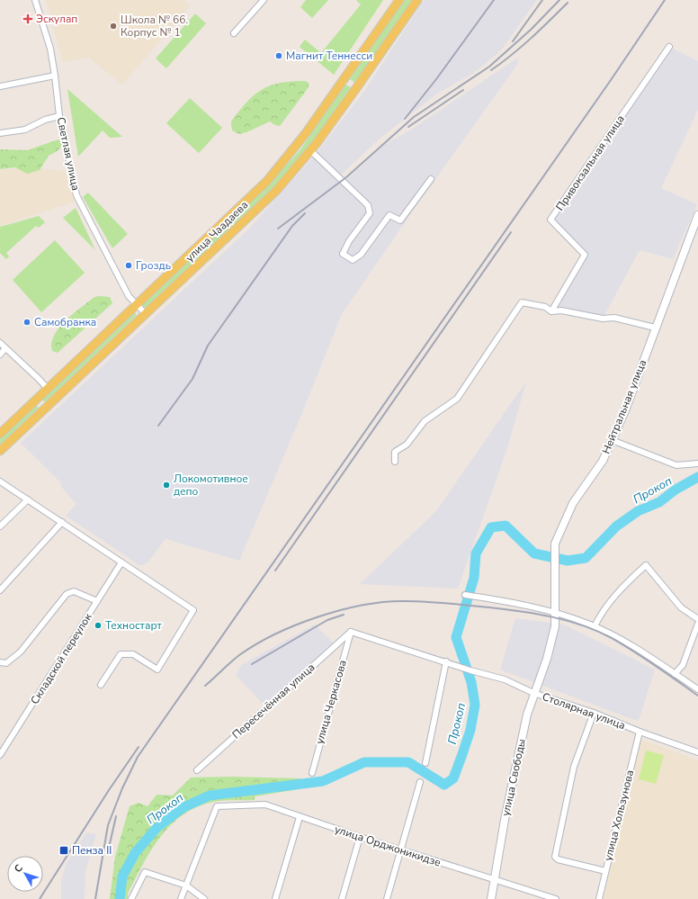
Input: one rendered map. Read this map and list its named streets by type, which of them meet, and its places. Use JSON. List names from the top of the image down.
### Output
{
  "streets": {
    "main road": ["улица Чаадаева", "Нейтральная улица", "улица Свободы"],
    "street": [
      "Светлая улица",
      "Привокзальная улица",
      "Складской переулок",
      "Пересечённая улица",
      "улица Черкасова",
      "Столярная улица",
      "улица Хользунова",
      "улица Орджоникидзе"
    ]
  },
  "crossings": [
    ["Светлая улица", "улица Чаадаева"],
    ["Нейтральная улица", "улица Свободы"],
    ["Пересечённая улица", "улица Черкасова"],
    ["Столярная улица", "улица Свободы"],
    ["Столярная улица", "улица Хользунова"],
    ["улица Свободы", "улица Орджоникидзе"]
  ],
  "water": ["Прокоп"],
  "places": {
    "health": ["Эскулап"],
    "other": [
      "Школа № 66. Корпус № 1",
      "Магнит Теннесси",
      "Гроздь",
      "Самобранка",
      "Локомотивное депо",
      "Техностарт"
    ],
    "transit": ["Пенза II"]
  },
  "north": "top left"
}
